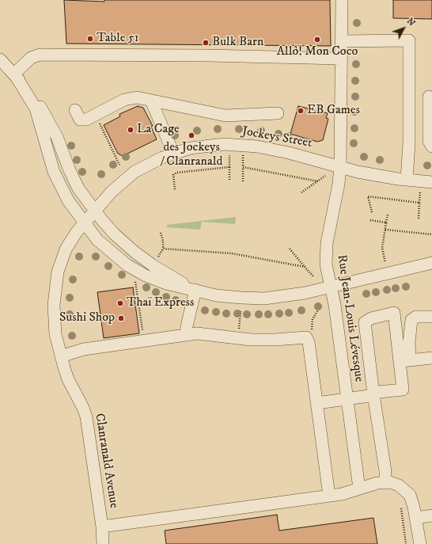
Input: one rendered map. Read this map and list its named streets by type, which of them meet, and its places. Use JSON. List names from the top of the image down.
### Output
{
  "streets": {
    "street": ["Jockeys Street", "Rue Jean-Louis Lévesque", "Clanranald Avenue"]
  },
  "crossings": [
    ["Jockeys Street", "Rue Jean-Louis Lévesque"],
    ["Jockeys Street", "Clanranald Avenue"]
  ],
  "places": [
    "Table 51",
    "Allô! Mon Coco",
    "Bulk Barn",
    "EB Games",
    "La Cage",
    "des Jockeys / Clanranald",
    "Thaï Express",
    "Sushi Shop"
  ],
  "north": "top right"
}
